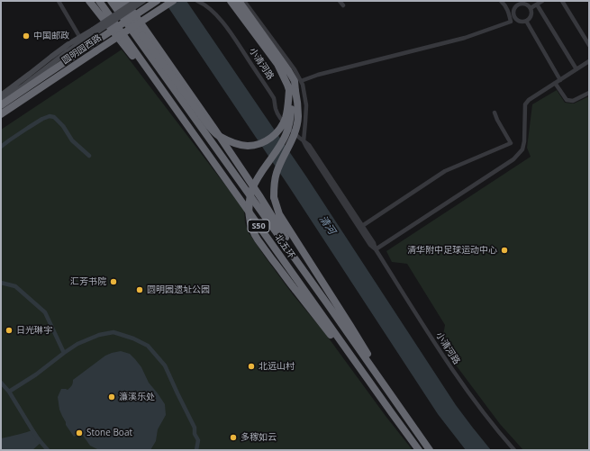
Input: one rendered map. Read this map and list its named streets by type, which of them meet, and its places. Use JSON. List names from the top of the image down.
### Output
{
  "streets": {
    "highway": ["圆明园西路", "S50", "北五环"],
    "street": ["小清河路"]
  },
  "water": ["清河"],
  "places": [
    "中国邮政",
    "清华附中足球运动中心",
    "汇芳书院",
    "圆明园遗址公园",
    "日光琳宇",
    "北远山村",
    "濂溪乐处",
    "Stone Boat",
    "多稼如云"
  ]
}
